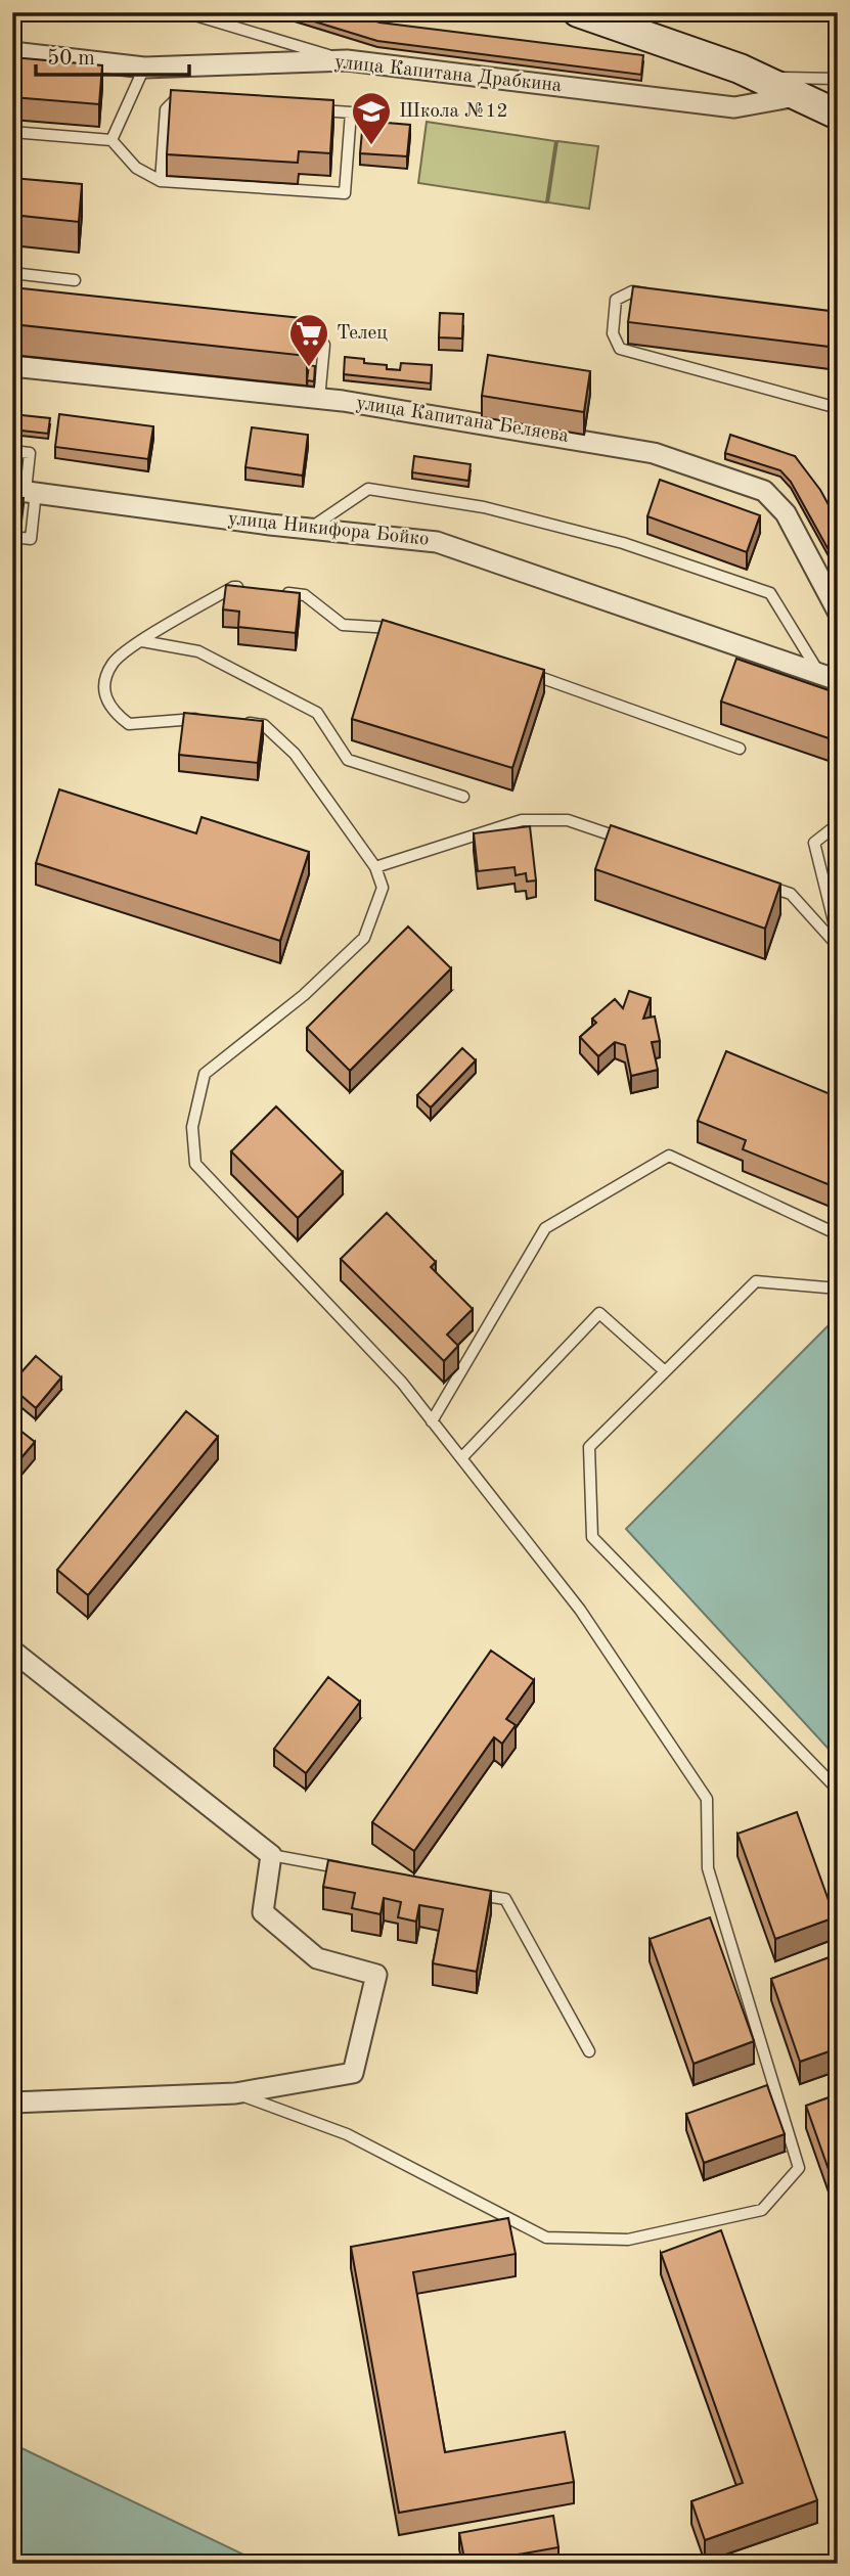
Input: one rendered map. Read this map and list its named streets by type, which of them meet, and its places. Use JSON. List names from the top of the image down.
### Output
{
  "streets": {
    "street": ["улица Капитана Драбкина", "улица Капитана Беляева", "улица Никифора Бойко"]
  },
  "places": {
    "school or university": ["Школа №12"],
    "supermarket": ["Телец"]
  },
  "scale_bar": "50 m"
}
